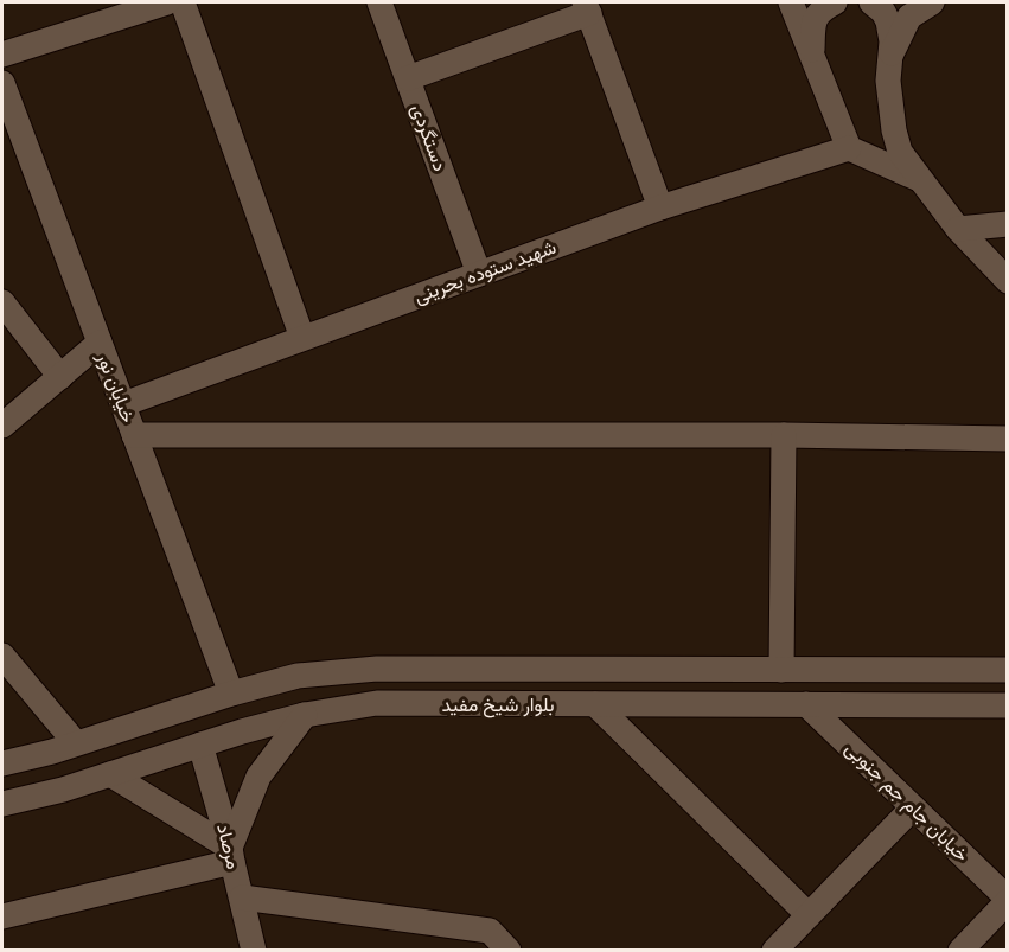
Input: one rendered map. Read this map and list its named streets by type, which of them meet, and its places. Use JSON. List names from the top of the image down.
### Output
{
  "streets": {
    "street": [
      "دستگردی",
      "شهید ستوده بحرینی",
      "خیابان نور",
      "بلوار شیخ مفید",
      "خیابان جام جم جنوبی",
      "مرصاد"
    ]
  },
  "crossings": [
    ["دستگردی", "شهید ستوده بحرینی"],
    ["شهید ستوده بحرینی", "خیابان نور"],
    ["خیابان نور", "بلوار شیخ مفید"],
    ["بلوار شیخ مفید", "خیابان جام جم جنوبی"],
    ["بلوار شیخ مفید", "مرصاد"]
  ]
}
